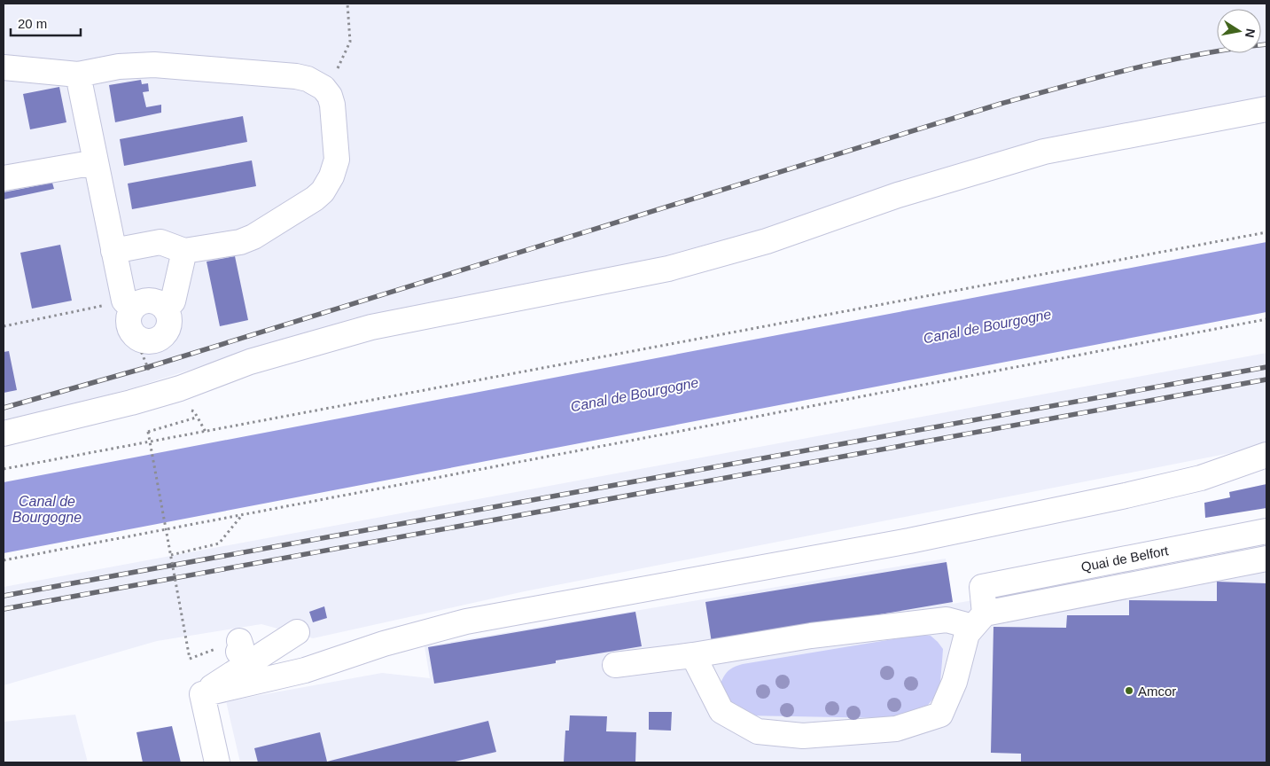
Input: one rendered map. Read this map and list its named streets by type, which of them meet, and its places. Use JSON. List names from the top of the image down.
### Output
{
  "streets": {
    "street": ["Quai de Belfort"]
  },
  "water": ["Canal de Bourgogne"],
  "places": ["Amcor"],
  "scale_bar": "20 m",
  "north": "right"
}
